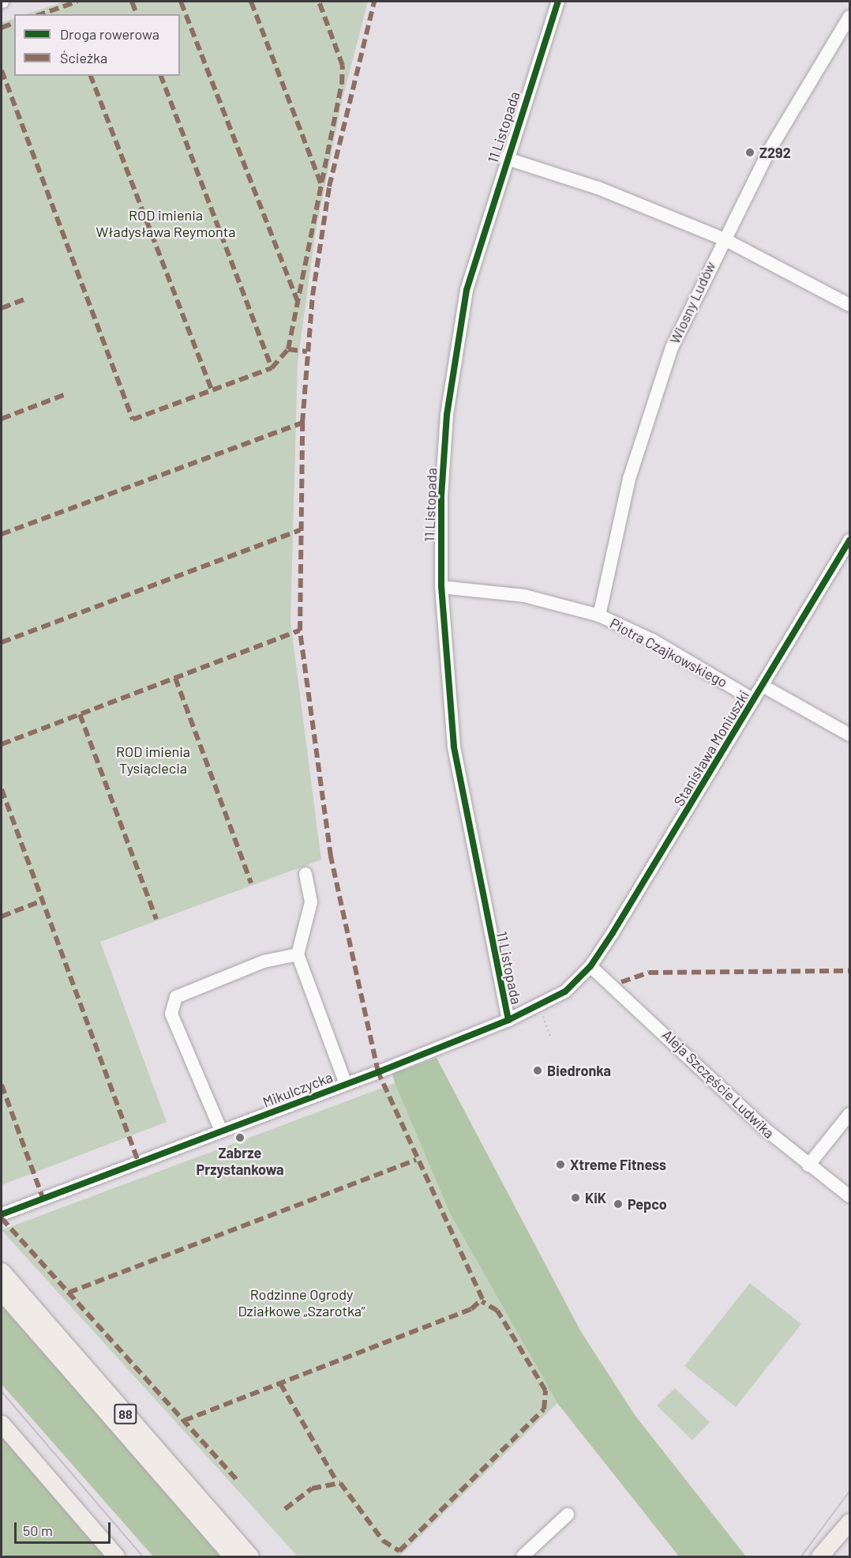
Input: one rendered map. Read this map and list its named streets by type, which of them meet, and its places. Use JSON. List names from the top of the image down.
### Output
{
  "streets": {
    "main road": ["88"],
    "street": [
      "11 Listopada",
      "Wiosny Ludów",
      "Piotra Czajkowskiego",
      "Stanisława Moniuszki",
      "Aleja Szczęście Ludwika",
      "Mikulczycka"
    ]
  },
  "crossings": [
    ["11 Listopada", "Piotra Czajkowskiego"],
    ["11 Listopada", "Mikulczycka"],
    ["Wiosny Ludów", "Piotra Czajkowskiego"],
    ["Piotra Czajkowskiego", "Stanisława Moniuszki"],
    ["Stanisława Moniuszki", "Aleja Szczęście Ludwika"],
    ["Stanisława Moniuszki", "Mikulczycka"],
    ["Aleja Szczęście Ludwika", "Mikulczycka"]
  ],
  "parks": ["ROD imienia Władysława Reymonta", "ROD imienia Tysiąclecia", "Rodzinne Ogrody Działkowe „Szarotka”"],
  "places": [
    "Z292",
    "Biedronka",
    "Zabrze Przystankowa",
    "Xtreme Fitness",
    "KiK",
    "Pepco"
  ],
  "legend": ["Droga rowerowa", "Ścieżka"],
  "scale_bar": "50 m"
}
